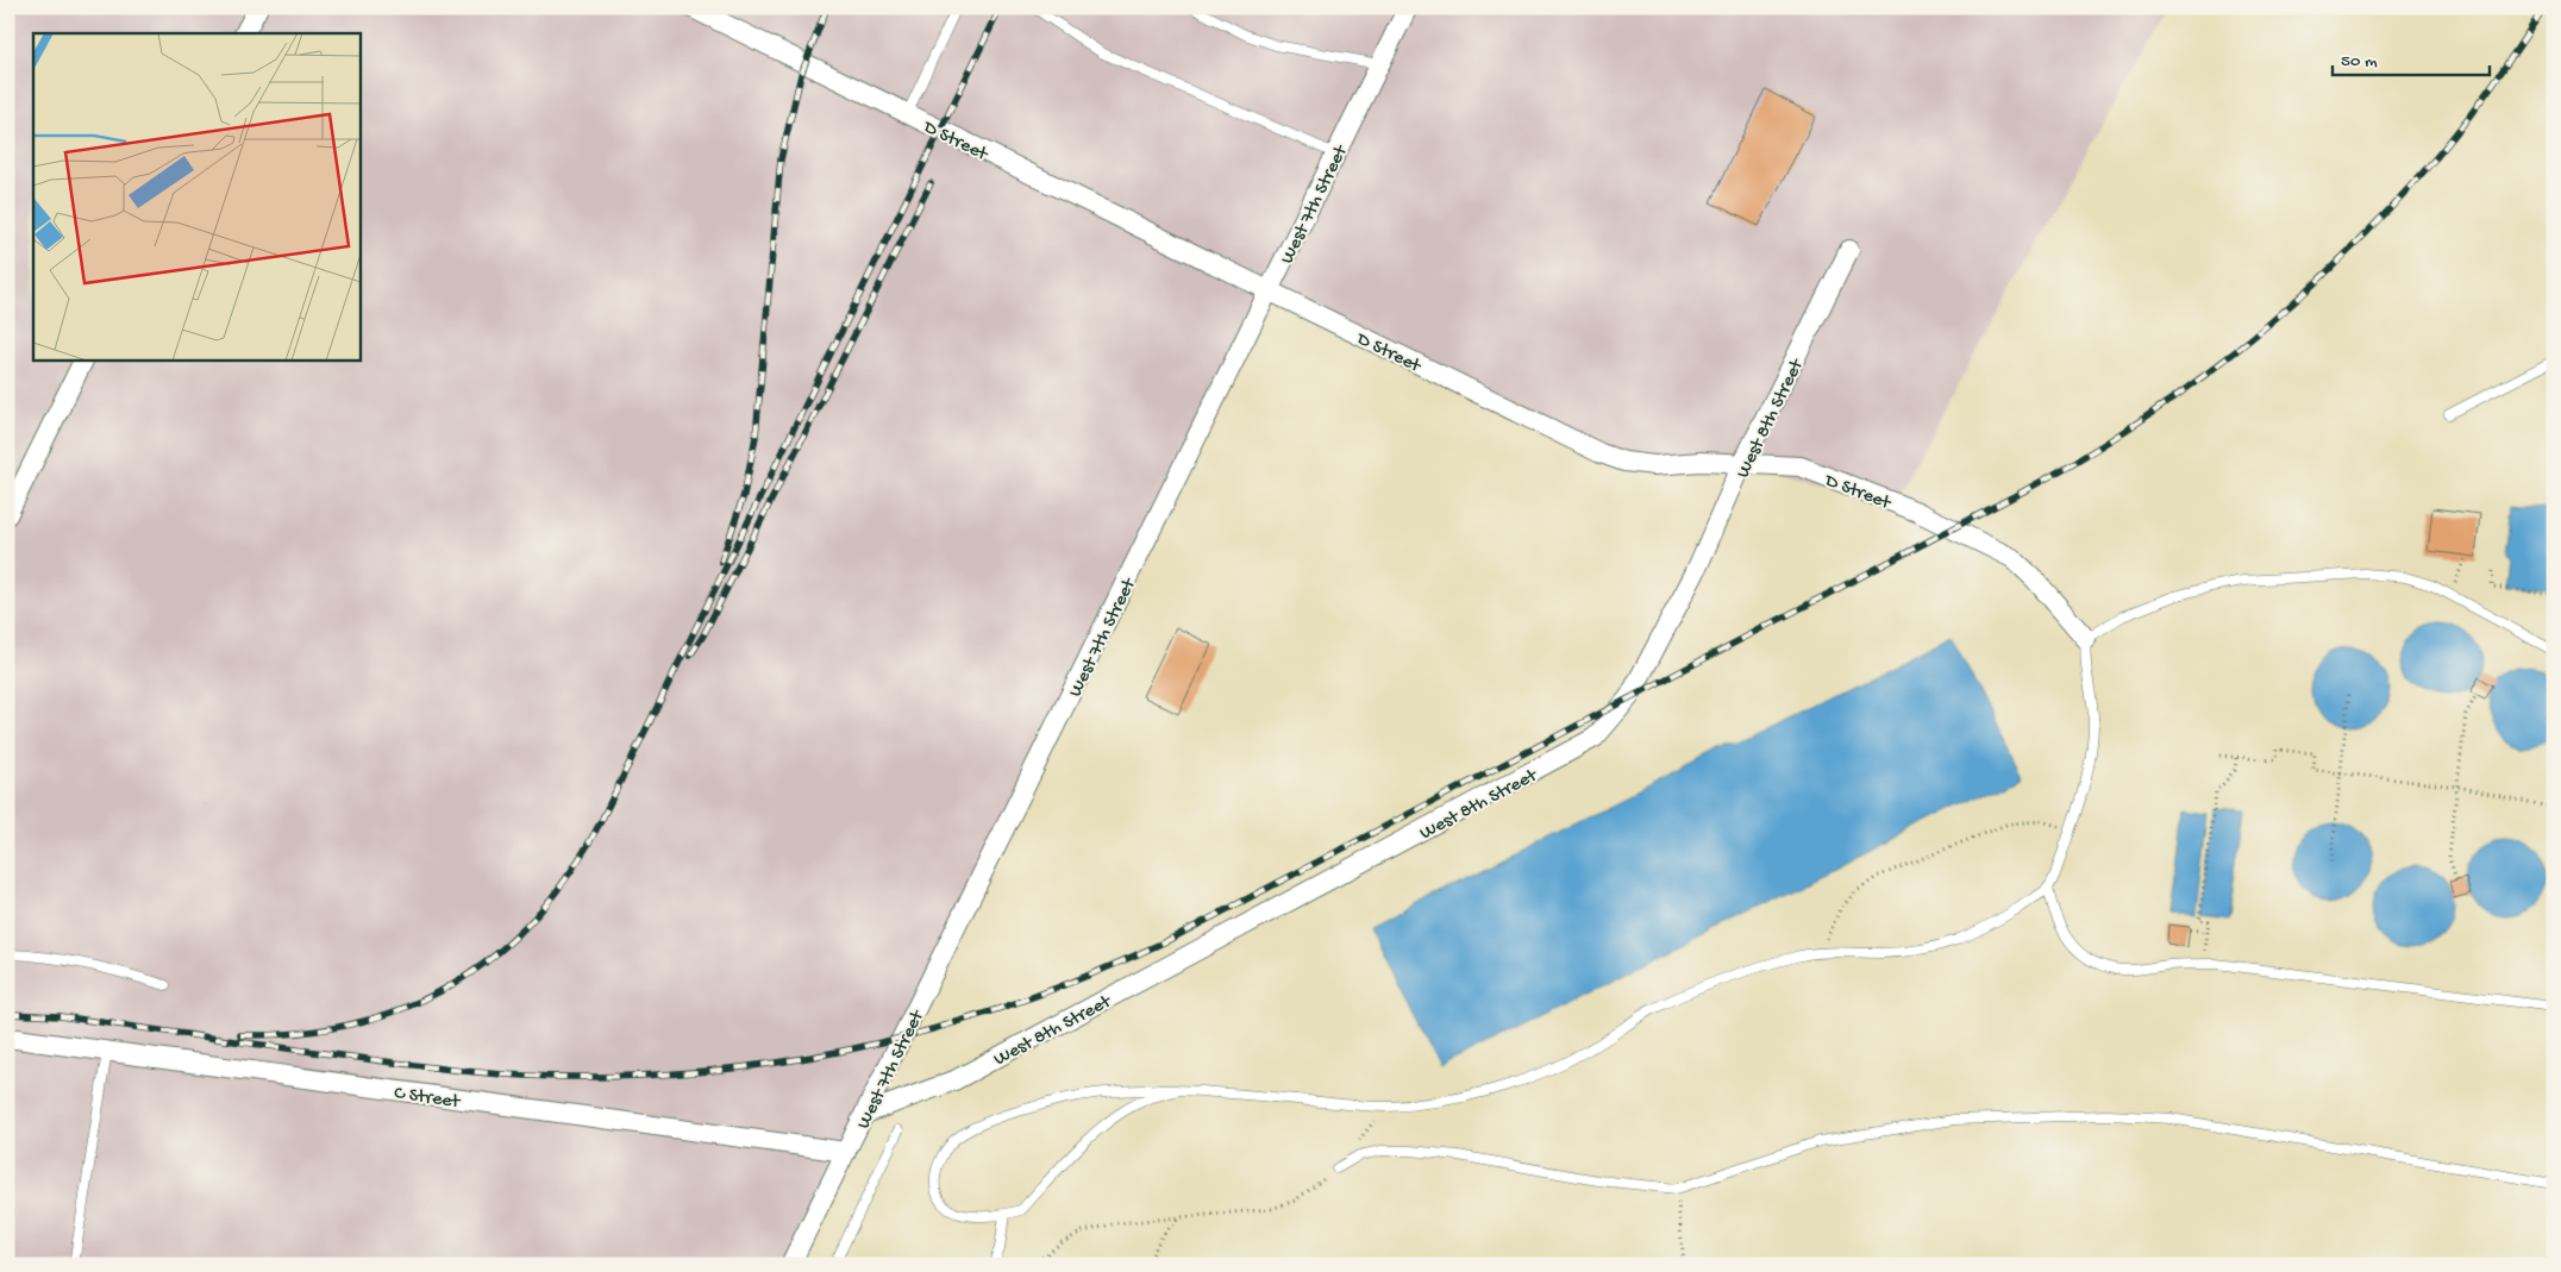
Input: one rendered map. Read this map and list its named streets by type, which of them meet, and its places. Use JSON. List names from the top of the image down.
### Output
{
  "streets": {
    "street": [
      "D Street",
      "West 7th Street",
      "West 8th Street",
      "C Street"
    ]
  },
  "crossings": [
    ["D Street", "West 7th Street"],
    ["D Street", "West 8th Street"],
    ["West 7th Street", "West 8th Street"],
    ["West 7th Street", "C Street"]
  ],
  "scale_bar": "50 m"
}
